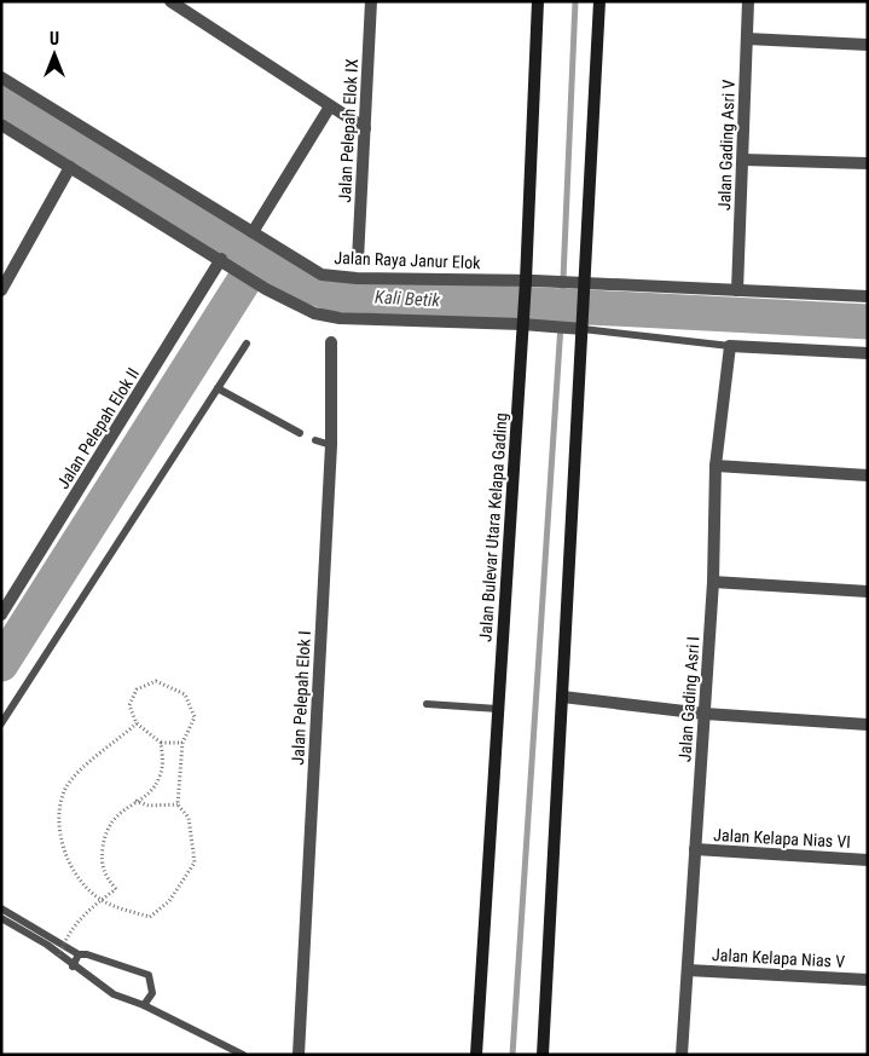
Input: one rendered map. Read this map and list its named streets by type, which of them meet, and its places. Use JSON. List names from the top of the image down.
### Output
{
  "streets": {
    "main road": ["Jalan Bulevar Utara Kelapa Gading"],
    "street": [
      "Jalan Pelepah Elok IX",
      "Jalan Gading Asri V",
      "Jalan Raya Janur Elok",
      "Jalan Pelepah Elok II",
      "Jalan Pelepah Elok I",
      "Jalan Gading Asri I",
      "Jalan Kelapa Nias VI",
      "Jalan Kelapa Nias V"
    ]
  },
  "crossings": [
    ["Jalan Gading Asri V", "Jalan Raya Janur Elok"],
    ["Jalan Raya Janur Elok", "Jalan Bulevar Utara Kelapa Gading"],
    ["Jalan Gading Asri I", "Jalan Kelapa Nias VI"],
    ["Jalan Gading Asri I", "Jalan Kelapa Nias V"]
  ],
  "water": ["Kali Betik"],
  "north": "top"
}
